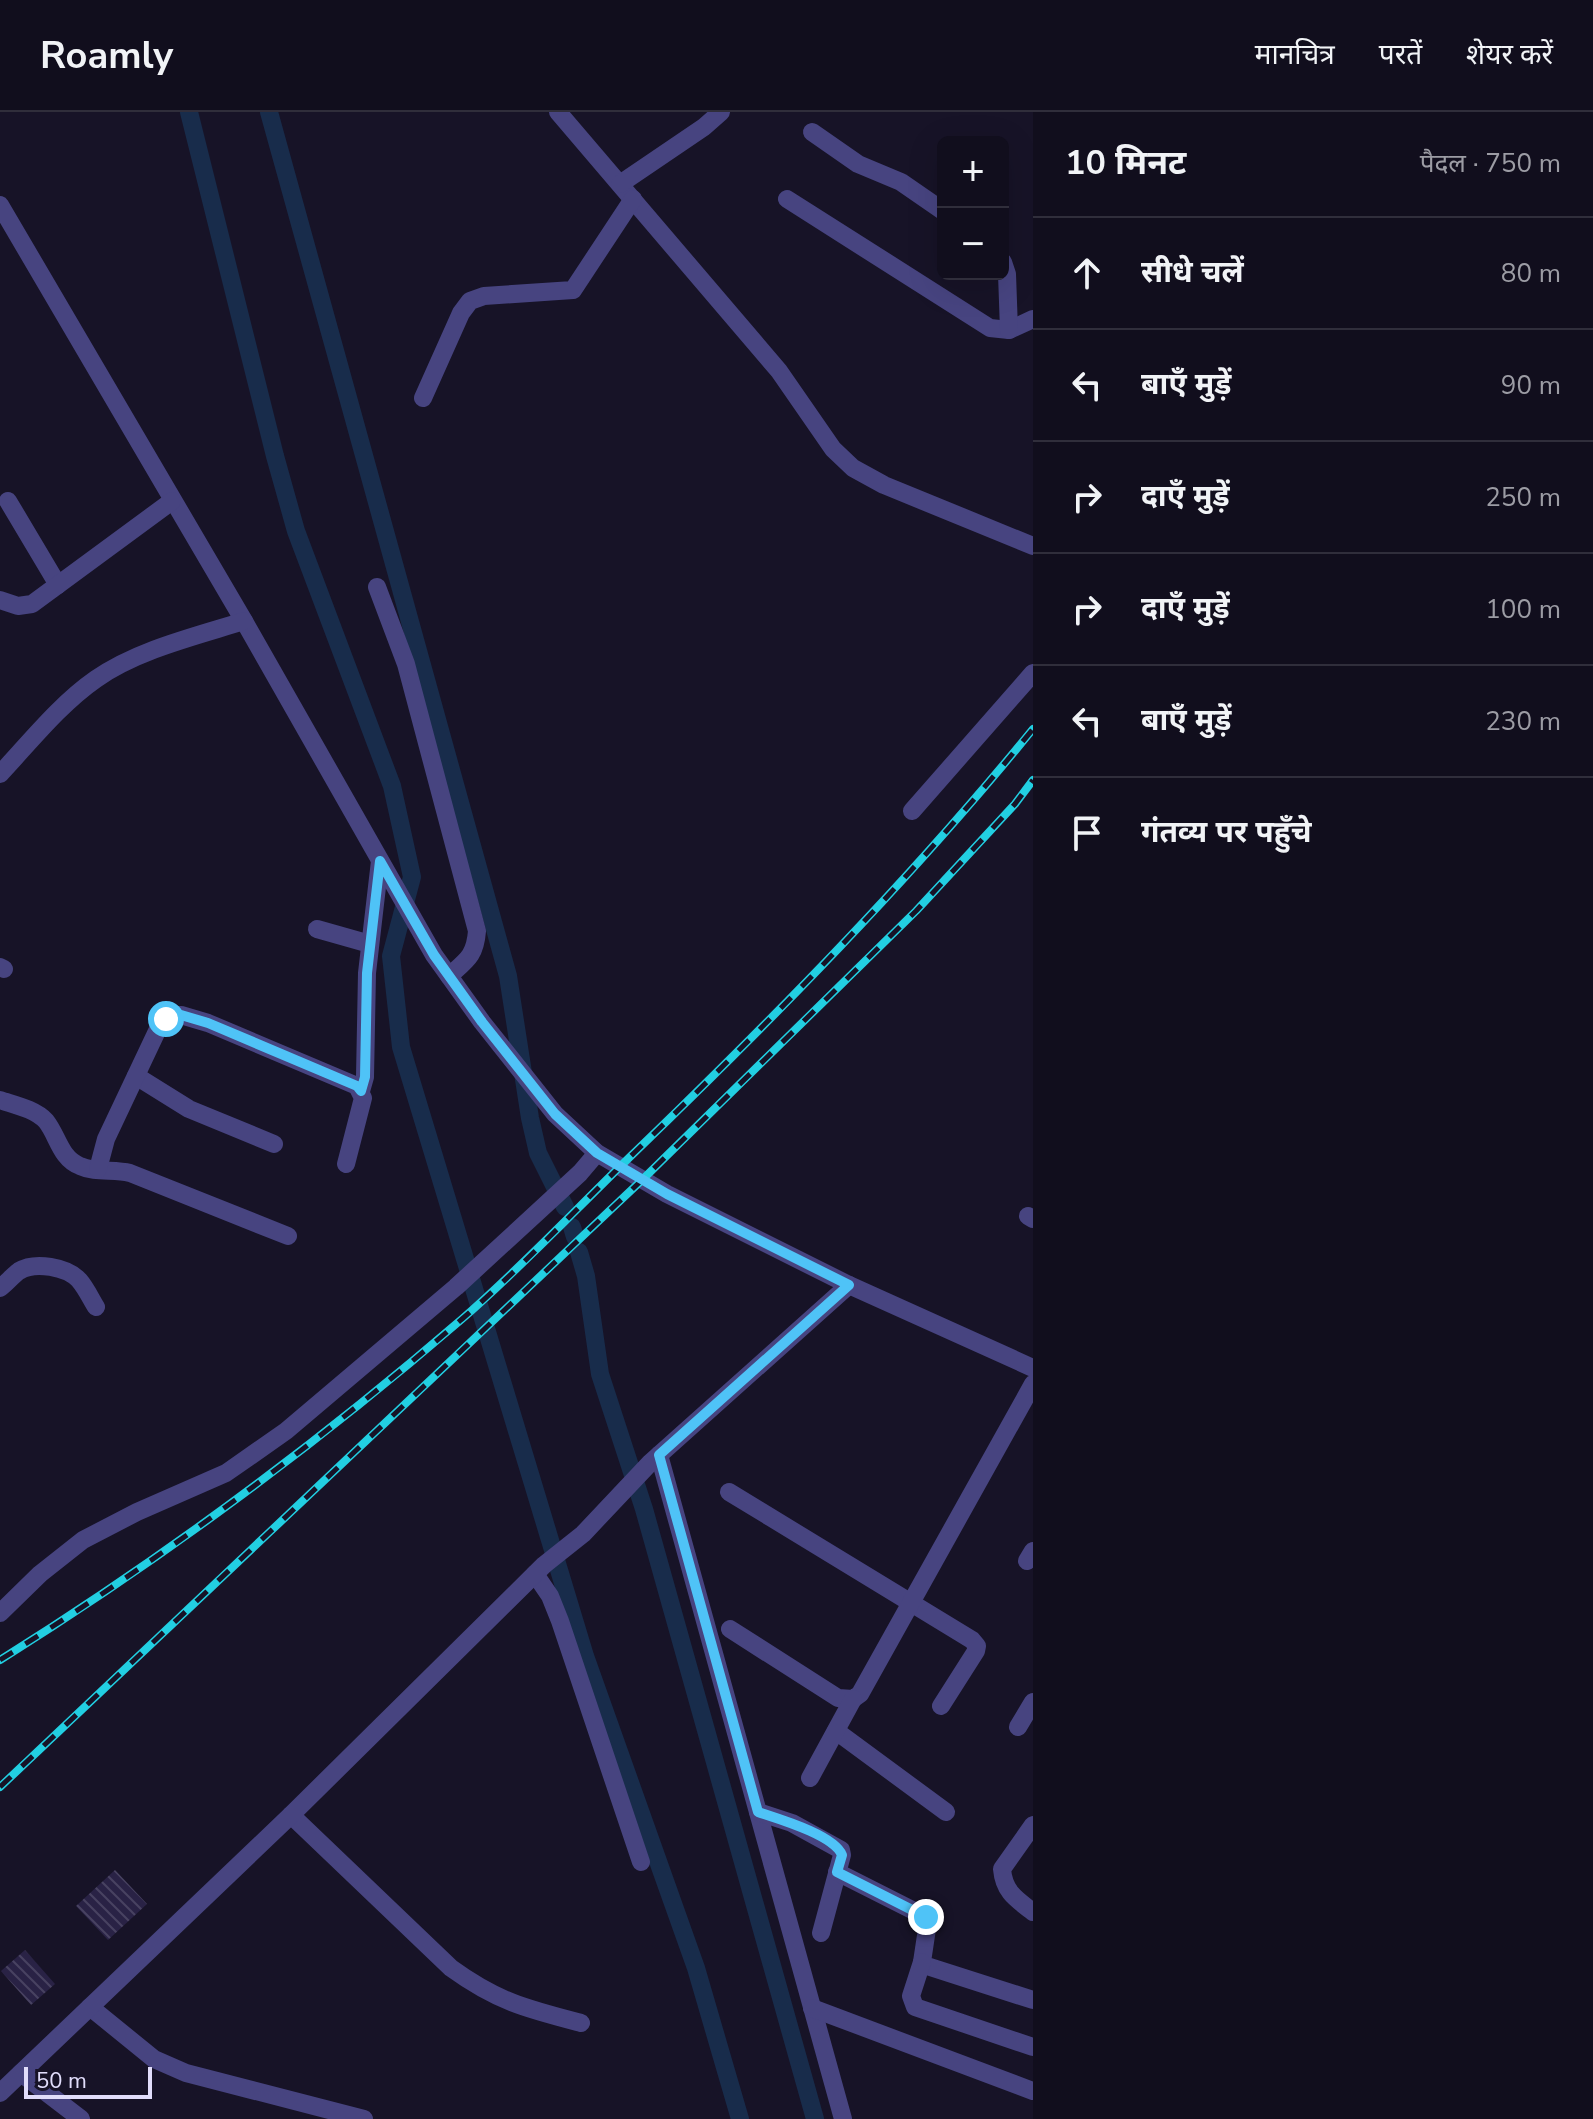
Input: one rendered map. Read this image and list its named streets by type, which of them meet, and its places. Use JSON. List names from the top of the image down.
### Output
{
  "scale_bar": "50 m",
  "page": {
    "header": "Roamly",
    "nav": ["मानचित्र", "परतें", "शेयर करें"],
    "heading": ["10 मिनट", "पैदल · 750 m"],
    "map_buttons": ["+", "−"],
    "list": [
      ["सीधे चलें", "80 m"],
      ["बाएँ मुड़ें", "90 m"],
      ["दाएँ मुड़ें", "250 m"],
      ["दाएँ मुड़ें", "100 m"],
      ["बाएँ मुड़ें", "230 m"],
      "गंतव्य पर पहुँचे"
    ],
    "scale": "50 m"
  }
}
